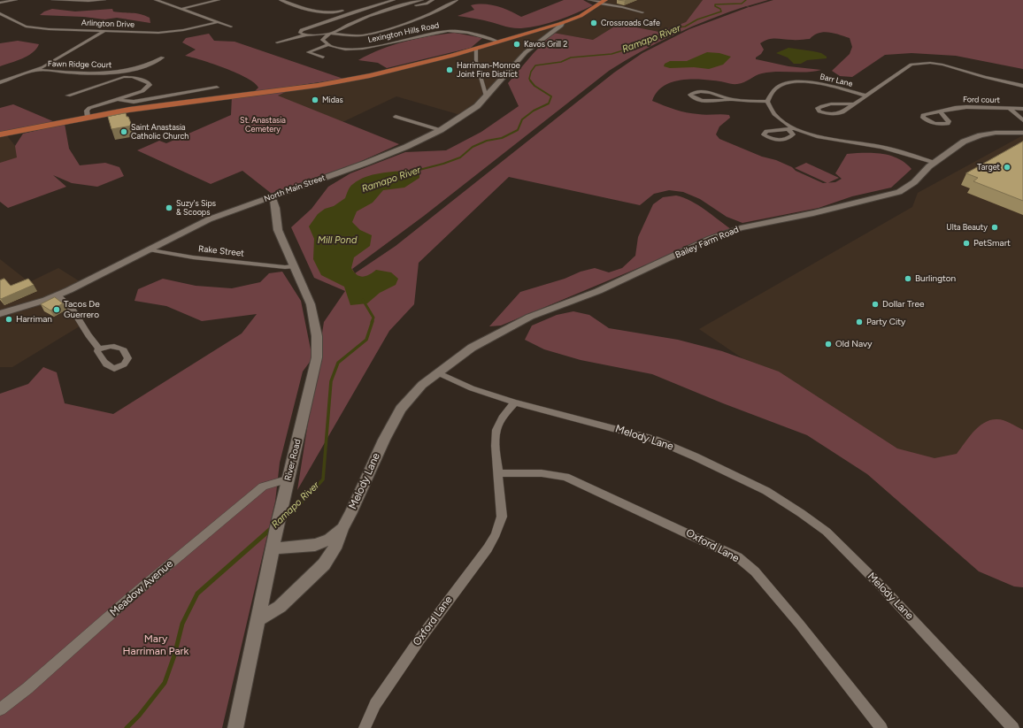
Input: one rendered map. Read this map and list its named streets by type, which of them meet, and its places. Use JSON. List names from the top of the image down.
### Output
{
  "streets": {
    "street": [
      "Arlington Drive",
      "Lexington Hills Road",
      "Fawn Ridge Court",
      "Barr Lane",
      "Ford court",
      "North Main Street",
      "Bailey Farm Road",
      "Rake Street",
      "Melody Lane",
      "River Road",
      "Oxford Lane",
      "Meadow Avenue"
    ]
  },
  "crossings": [
    ["North Main Street", "Rake Street"],
    ["North Main Street", "River Road"],
    ["Bailey Farm Road", "Melody Lane"],
    ["Rake Street", "River Road"],
    ["Melody Lane", "River Road"],
    ["Melody Lane", "Oxford Lane"],
    ["River Road", "Meadow Avenue"]
  ],
  "water": ["Ramapo River", "Mill Pond"],
  "parks": ["St. Anastasia Cemetery", "Mary Harriman Park"],
  "places": [
    "Crossroads Cafe",
    "Kavos Grill 2",
    "Harriman-Monroe Joint Fire District",
    "Midas",
    "Saint Anastasia Catholic Church",
    "Target",
    "Suzy's Sips & Scoops",
    "Ulta Beauty",
    "PetSmart",
    "Burlington",
    "Dollar Tree",
    "Tacos De Guerrero",
    "Harriman",
    "Party City",
    "Old Navy"
  ]
}
